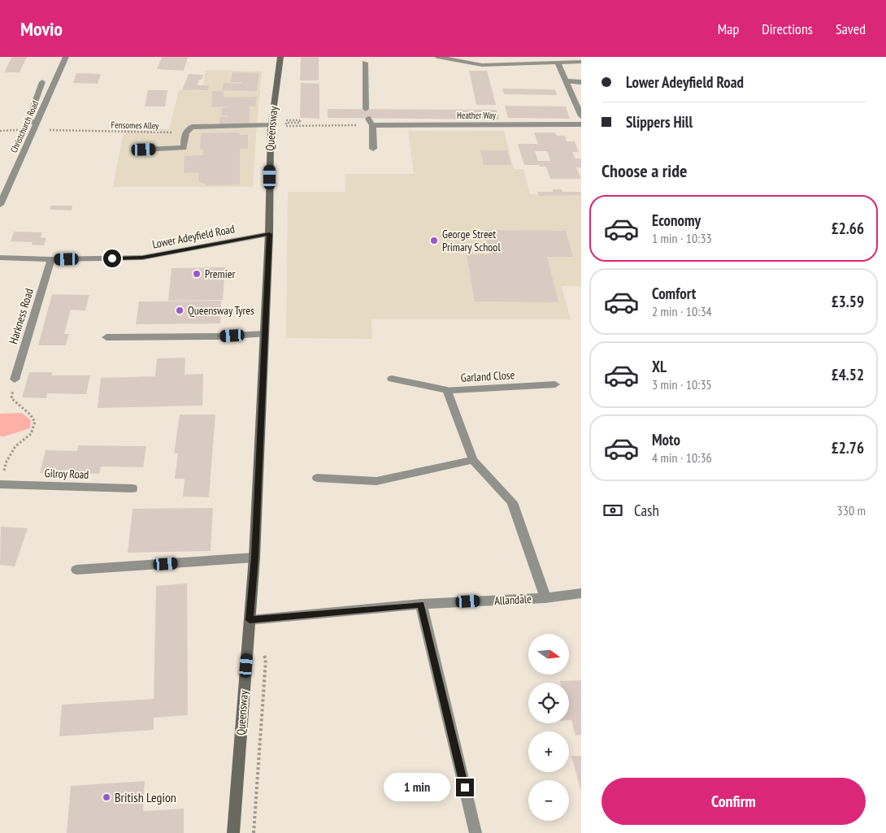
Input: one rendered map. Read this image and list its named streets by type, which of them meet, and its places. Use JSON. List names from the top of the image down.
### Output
{
  "streets": {
    "main road": ["Queensway"],
    "street": [
      "Heather Way",
      "Christchurch Road",
      "Lower Adeyfield Road",
      "Harkness Road",
      "Garland Close",
      "Gilroy Road",
      "Allandale"
    ],
    "path": ["Fensomes Alley"]
  },
  "crossings": [
    ["Fensomes Alley", "Christchurch Road"],
    ["Queensway", "Lower Adeyfield Road"],
    ["Queensway", "Allandale"],
    ["Lower Adeyfield Road", "Harkness Road"],
    ["Garland Close", "Allandale"]
  ],
  "places": [
    "George Street Primary School",
    "Premier",
    "Queensway Tyres",
    "British Legion"
  ],
  "north": "right",
  "page": {
    "header": "Movio",
    "nav": ["Map", "Directions", "Saved"],
    "banner": ["Lower Adeyfield Road", "Slippers Hill"],
    "heading": "Choose a ride",
    "list": [
      {
        "name": "Economy",
        "note": "1 min · 10:33",
        "value": "£2.66"
      },
      {
        "name": "Comfort",
        "note": "2 min · 10:34",
        "value": "£3.59"
      },
      {
        "name": "XL",
        "note": "3 min · 10:35",
        "value": "£4.52"
      },
      {
        "name": "Moto",
        "note": "4 min · 10:36",
        "value": "£2.76"
      }
    ],
    "pay": ["Cash", "330 m"],
    "map_buttons": ["+", "−"],
    "buttons": "Confirm",
    "bubble": "1 min"
  }
}
